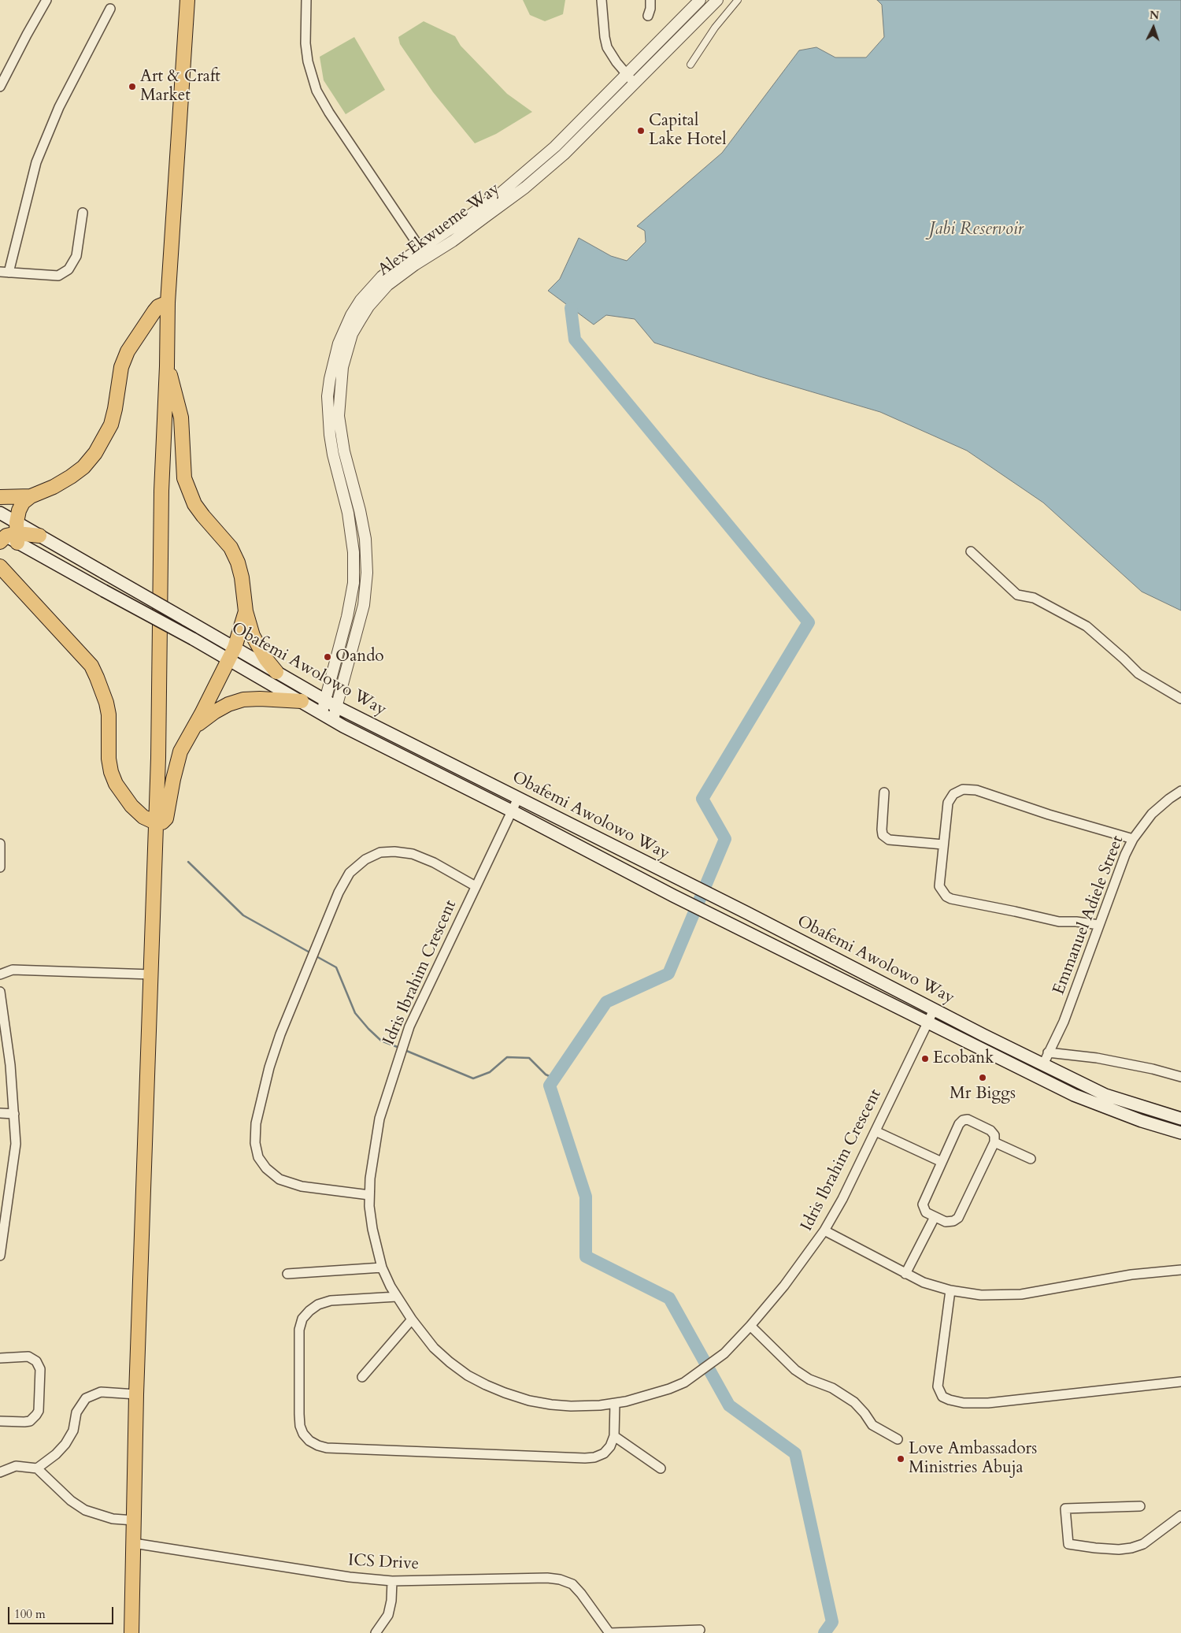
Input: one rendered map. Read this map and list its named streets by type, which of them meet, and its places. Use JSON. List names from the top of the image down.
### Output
{
  "streets": {
    "main road": ["Obafemi Awolowo Way"],
    "street": [
      "Alex Ekwueme Way",
      "Emmanuel Adiele Street",
      "Idris Ibrahim Crescent",
      "ICS Drive"
    ]
  },
  "crossings": [
    ["Alex Ekwueme Way", "Obafemi Awolowo Way"],
    ["Obafemi Awolowo Way", "Emmanuel Adiele Street"],
    ["Obafemi Awolowo Way", "Idris Ibrahim Crescent"]
  ],
  "water": ["Jabi Reservoir"],
  "places": [
    "Art & Craft Market",
    "Capital Lake Hotel",
    "Oando",
    "Ecobank",
    "Mr Biggs",
    "Love Ambassadors Ministries Abuja"
  ],
  "scale_bar": "100 m",
  "north": "top"
}
